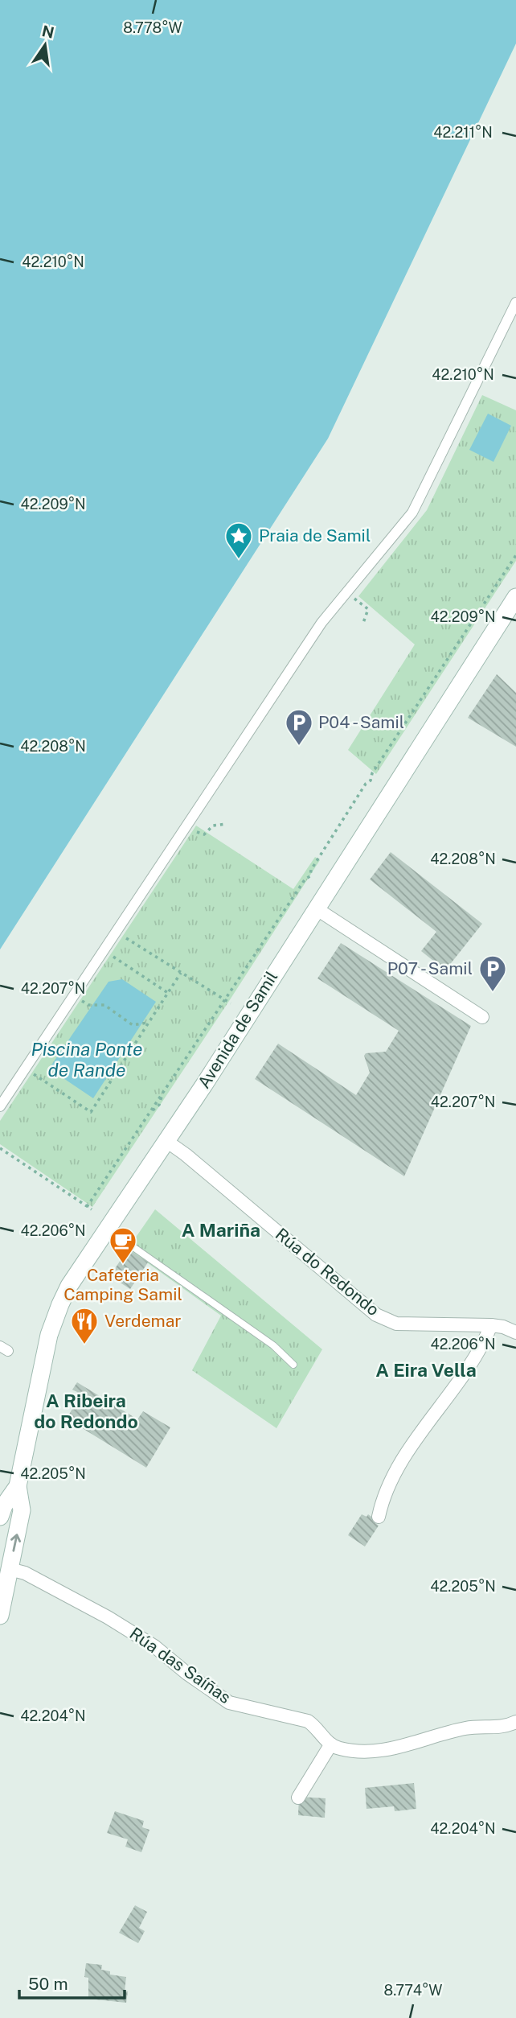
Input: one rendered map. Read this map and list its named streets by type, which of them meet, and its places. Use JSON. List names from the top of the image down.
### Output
{
  "streets": {
    "main road": ["Avenida de Samil"],
    "street": ["Rúa do Redondo", "Rúa das Saíñas"]
  },
  "crossings": [
    ["Avenida de Samil", "Rúa do Redondo"],
    ["Avenida de Samil", "Rúa das Saíñas"]
  ],
  "districts": ["A Mariña", "A Eira Vella", "A Ribeira do Redondo"],
  "water": ["Piscina Ponte de Rande"],
  "places": {
    "place": ["Praia de Samil"],
    "parking": ["P04 - Samil", "P07 - Samil"],
    "cafe": ["Cafeteria Camping Samil"],
    "restaurant": ["Verdemar"]
  },
  "scale_bar": "50 m",
  "north": "top",
  "coordinates": [
    "8.778°W",
    "42.211°N",
    "42.210°N",
    "42.209°N",
    "42.208°N",
    "42.207°N",
    "42.206°N",
    "42.205°N",
    "42.204°N",
    "8.774°W"
  ]
}
